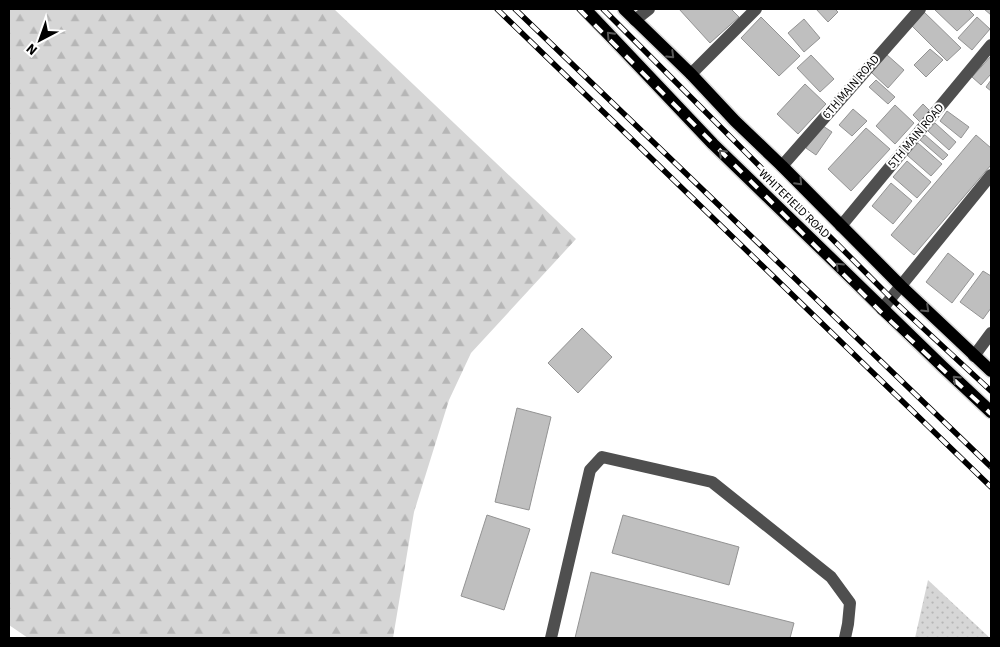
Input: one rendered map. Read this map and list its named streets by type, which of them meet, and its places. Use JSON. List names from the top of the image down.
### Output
{
  "streets": {
    "main road": ["WHITEFIELD ROAD"],
    "street": ["6TH MAIN ROAD", "5TH MAIN ROAD"]
  },
  "crossings": [
    ["6TH MAIN ROAD", "WHITEFIELD ROAD"],
    ["5TH MAIN ROAD", "WHITEFIELD ROAD"]
  ],
  "north": "bottom left"
}
